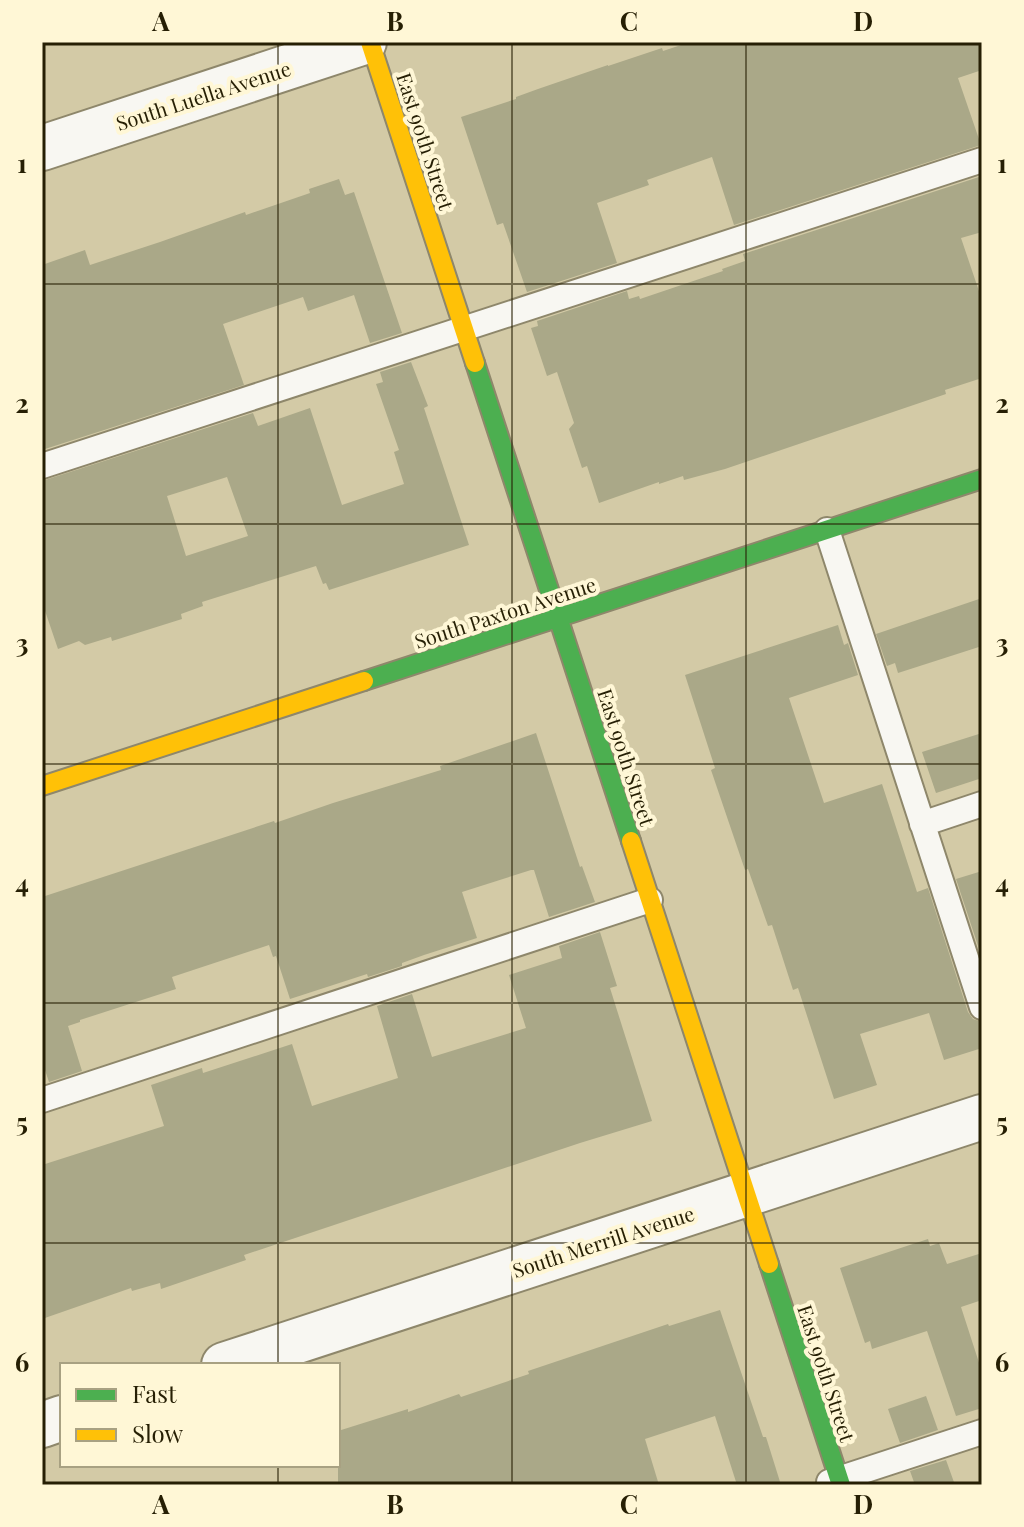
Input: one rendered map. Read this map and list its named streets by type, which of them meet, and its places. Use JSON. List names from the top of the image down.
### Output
{
  "streets": {
    "street": [
      "South Luella Avenue",
      "East 90th Street",
      "South Paxton Avenue",
      "South Merrill Avenue"
    ]
  },
  "crossings": [
    ["South Luella Avenue", "East 90th Street"],
    ["East 90th Street", "South Paxton Avenue"],
    ["East 90th Street", "South Merrill Avenue"]
  ],
  "legend": ["Fast", "Slow"],
  "grid": {
    "columns": [
      "A",
      "B",
      "C",
      "D"
    ],
    "rows": [
      "1",
      "2",
      "3",
      "4",
      "5",
      "6"
    ]
  }
}
